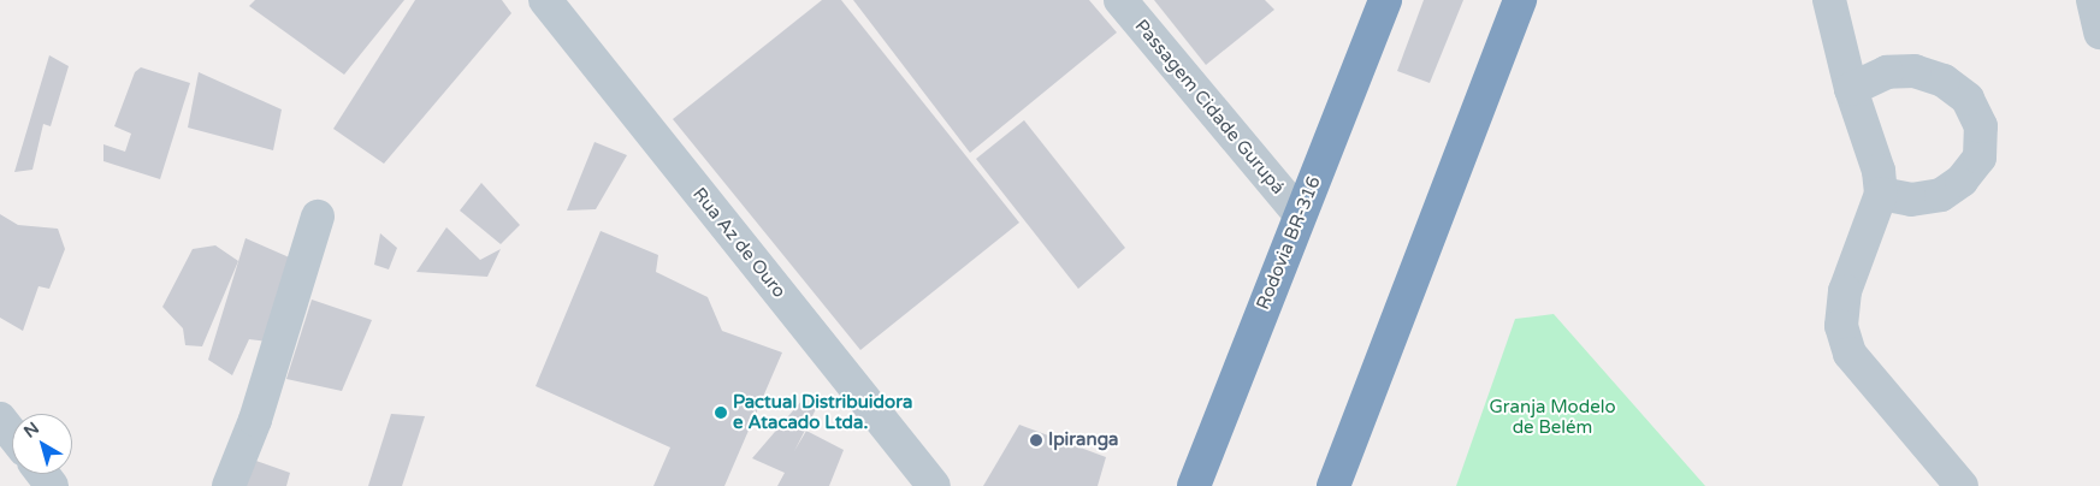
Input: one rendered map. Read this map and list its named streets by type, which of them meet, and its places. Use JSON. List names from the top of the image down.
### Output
{
  "streets": {
    "highway": ["Rodovia BR-316"],
    "street": ["Passagem Cidade Gurupá", "Rua Az de Ouro"]
  },
  "crossings": [
    ["Passagem Cidade Gurupá", "Rodovia BR-316"]
  ],
  "parks": ["Granja Modelo de Belém"],
  "places": ["Pactual Distribuidora e Atacado Ltda.", "Ipiranga"],
  "north": "top left"
}
